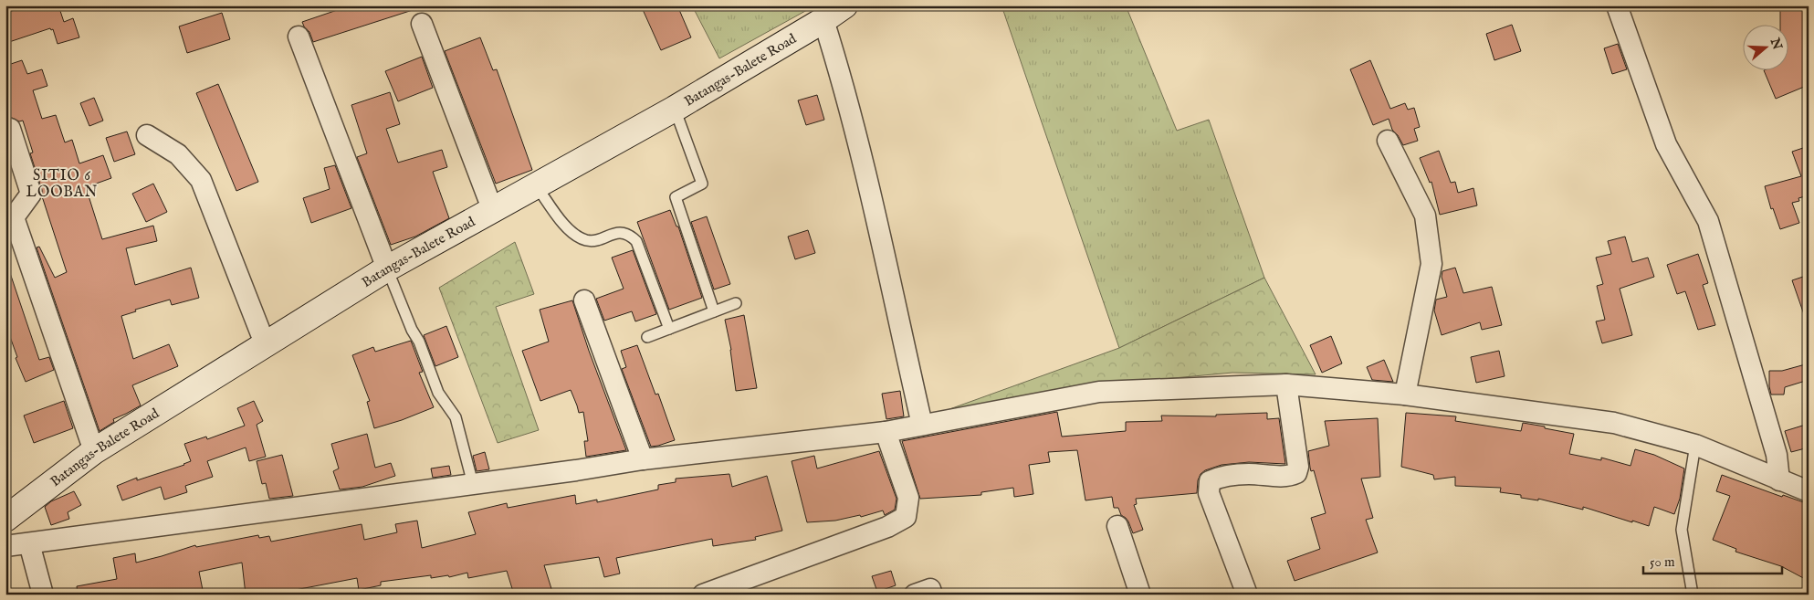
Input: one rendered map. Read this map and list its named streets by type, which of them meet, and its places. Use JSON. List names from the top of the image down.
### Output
{
  "streets": {
    "main road": ["Batangas-Balete Road"]
  },
  "districts": ["SITIO 6 LOOBAN"],
  "scale_bar": "50 m",
  "north": "right"
}
